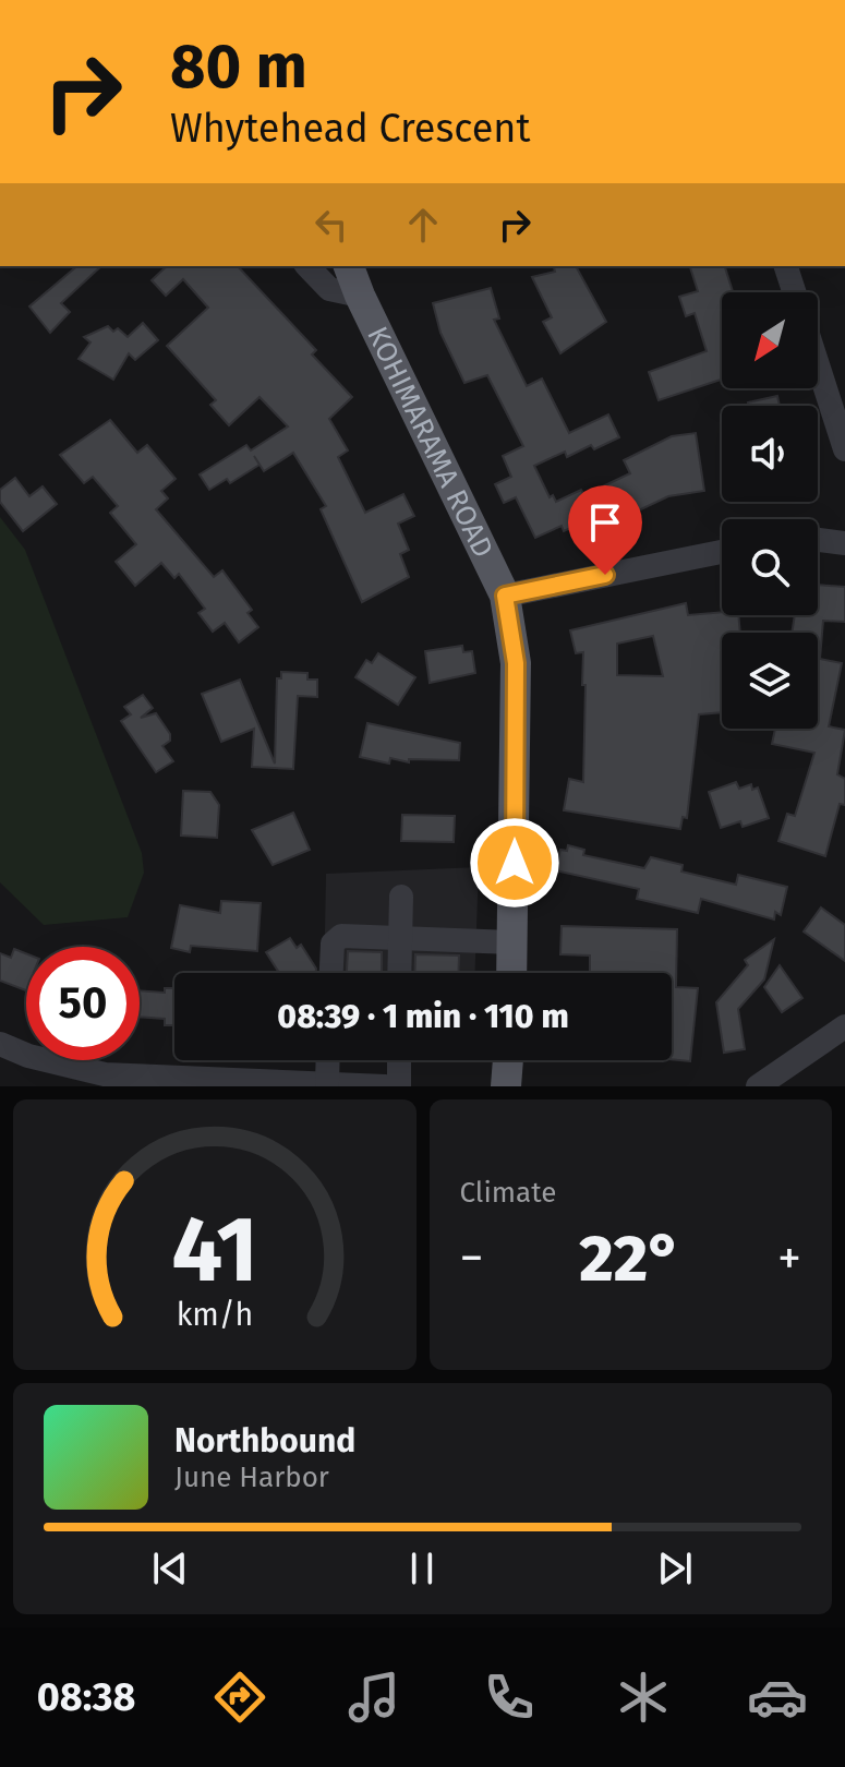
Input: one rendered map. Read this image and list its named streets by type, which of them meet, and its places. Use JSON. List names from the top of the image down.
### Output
{
  "streets": {
    "main road": ["KOHIMARAMA ROAD"]
  },
  "north": "bottom left",
  "page": {
    "turn": ["80 m", "Whytehead Crescent"],
    "limit": "50",
    "trip": "08:39 · 1 min · 110 m",
    "tile": "Climate",
    "heat": ["−", "22°", "+"],
    "song": ["Northbound", "June Harbor"],
    "tabs": "08:38",
    "gauge": ["41", "km/h"]
  }
}
